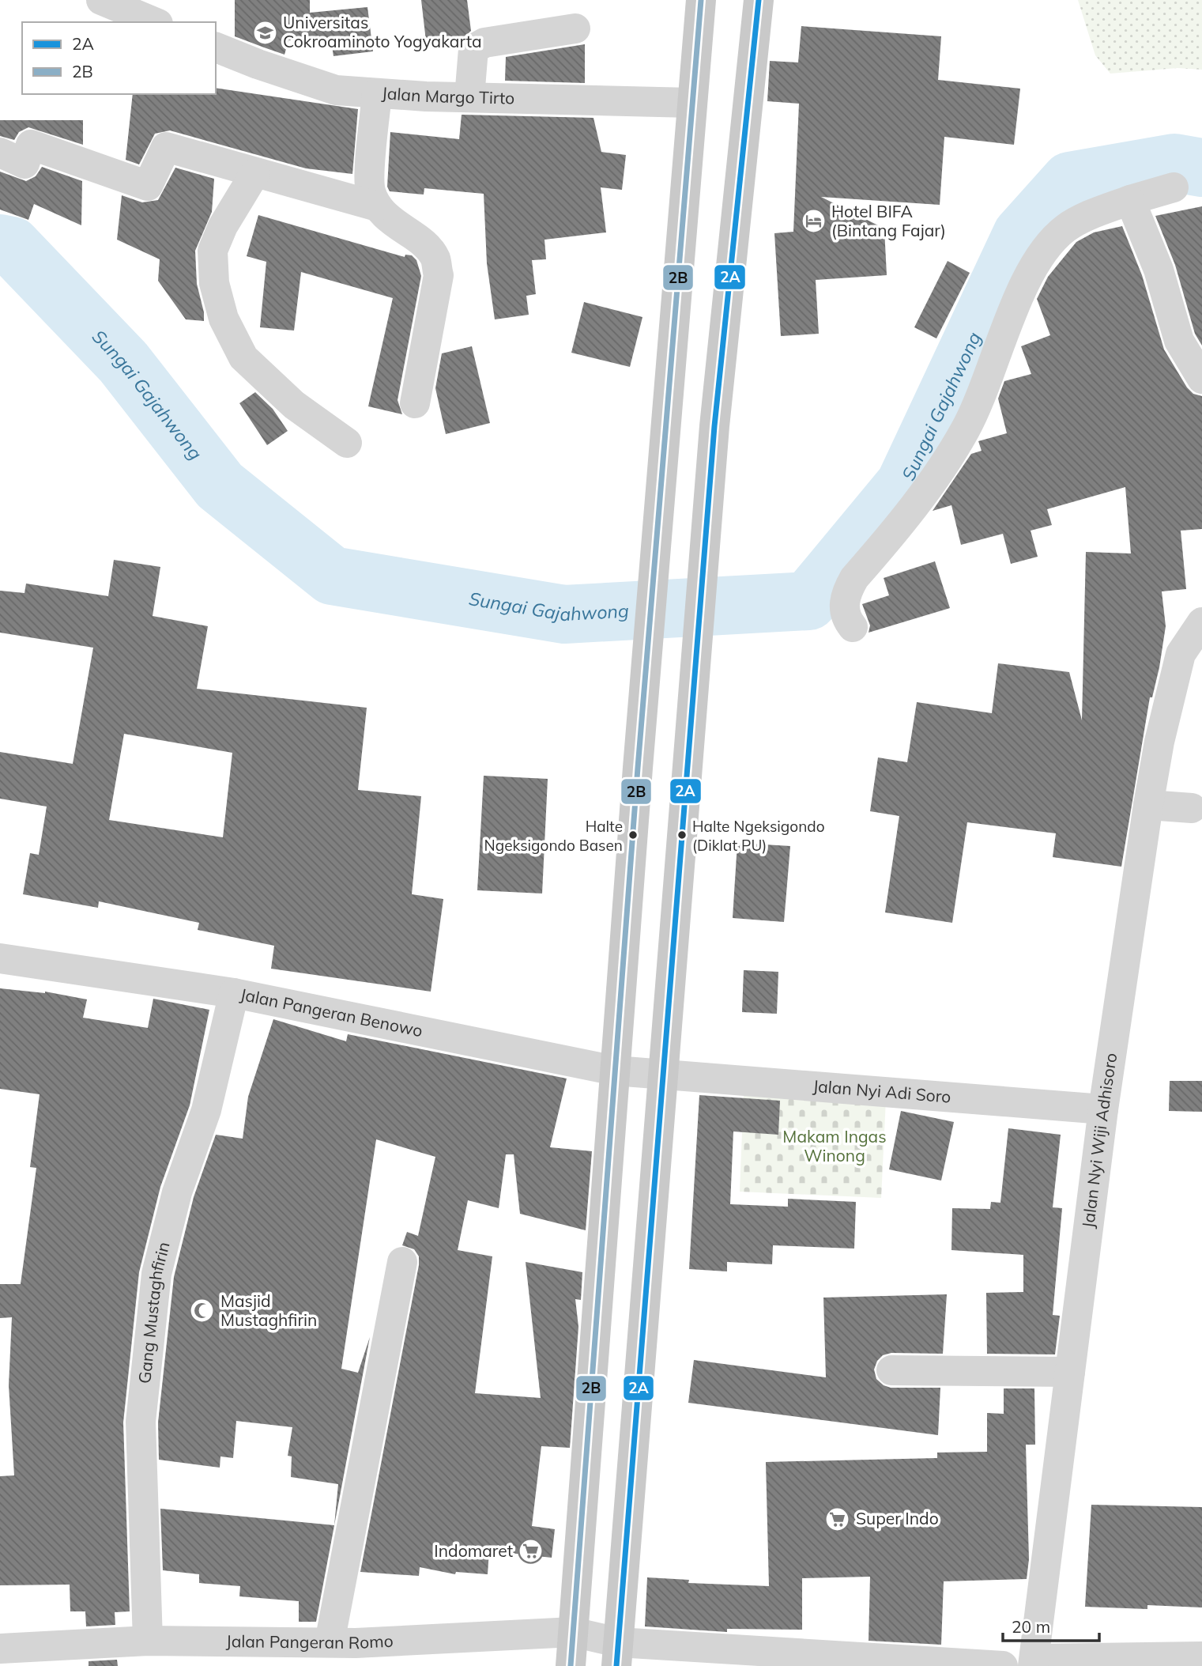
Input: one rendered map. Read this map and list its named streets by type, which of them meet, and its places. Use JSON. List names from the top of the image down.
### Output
{
  "streets": {
    "street": [
      "Jalan Margo Tirto",
      "Jalan Pangeran Benowo",
      "Jalan Nyi Adi Soro",
      "Jalan Nyi Wiji Adhisoro",
      "Gang Mustaghfirin",
      "Jalan Pangeran Romo"
    ]
  },
  "crossings": [
    ["Jalan Pangeran Benowo", "Jalan Nyi Adi Soro"],
    ["Jalan Pangeran Benowo", "Gang Mustaghfirin"],
    ["Jalan Nyi Adi Soro", "Jalan Nyi Wiji Adhisoro"],
    ["Gang Mustaghfirin", "Jalan Pangeran Romo"]
  ],
  "water": ["Sungai Gajahwong"],
  "parks": ["Makam Ingas Winong"],
  "places": {
    "school or university": ["Universitas Cokroaminoto Yogyakarta"],
    "hotel": ["Hotel BIFA (Bintang Fajar)"],
    "other": ["Halte Ngeksigondo Basen", "Halte Ngeksigondo (Diklat PU)"],
    "mosque": ["Masjid Mustaghfirin"],
    "supermarket": ["Super Indo", "Indomaret"]
  },
  "lines": ["transit line 2A", "transit line 2B"],
  "legend": ["2A", "2B"],
  "scale_bar": "20 m"
}
